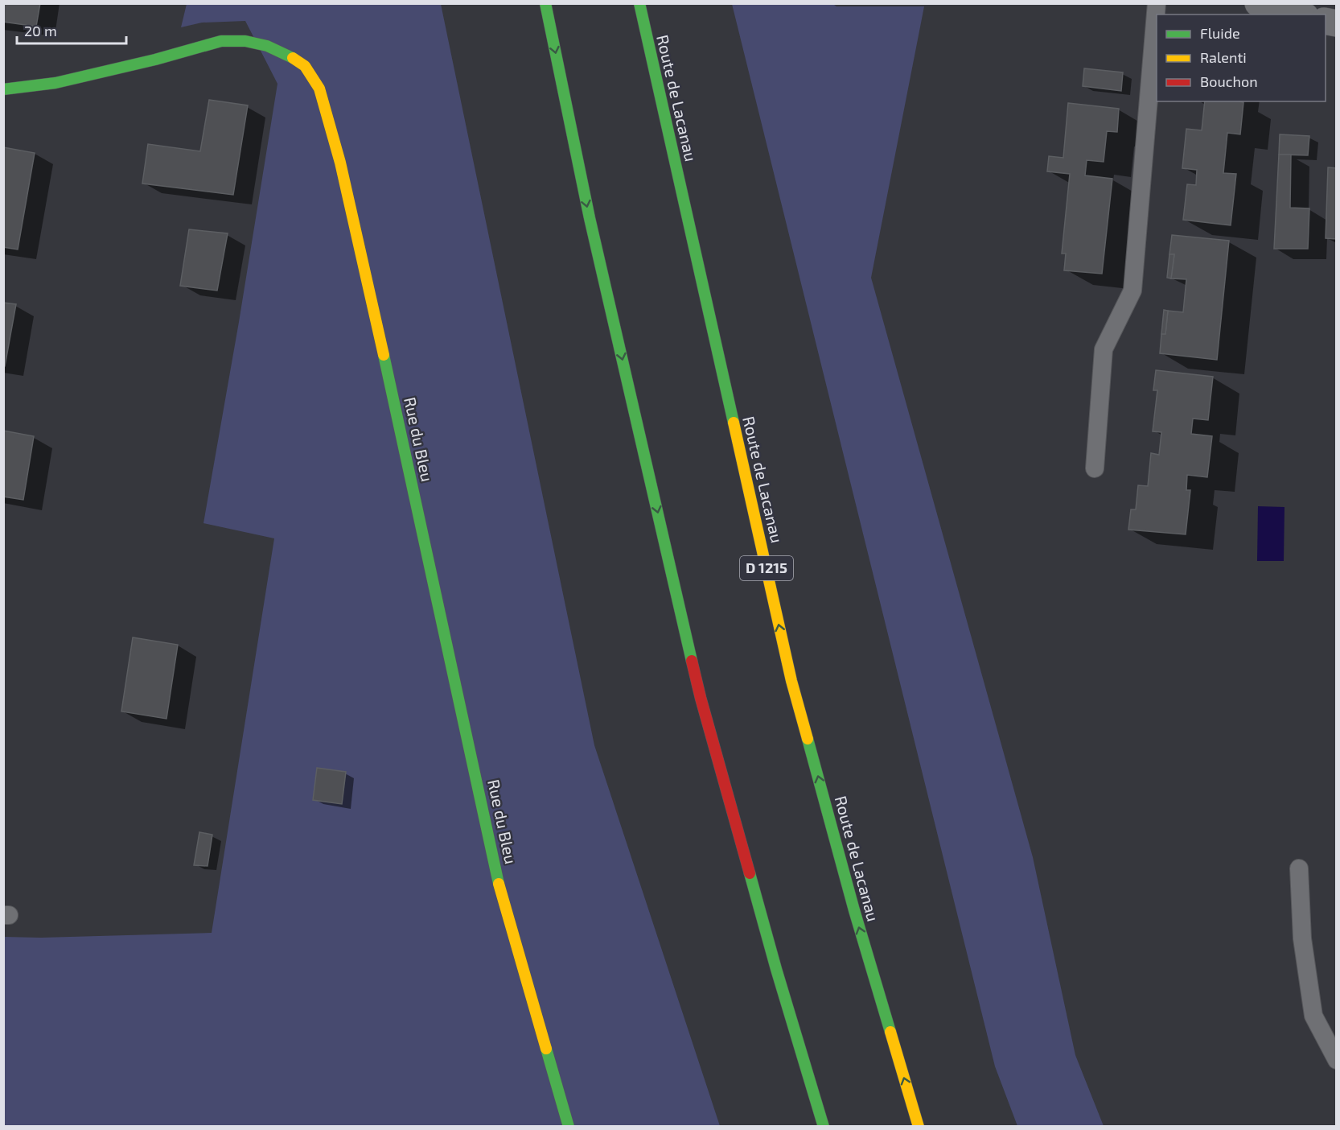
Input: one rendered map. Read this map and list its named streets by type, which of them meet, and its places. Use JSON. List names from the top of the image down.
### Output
{
  "streets": {
    "main road": ["Route de Lacanau", "Rue du Bleu", "D 1215"]
  },
  "legend": ["Fluide", "Ralenti", "Bouchon"],
  "scale_bar": "20 m"
}
